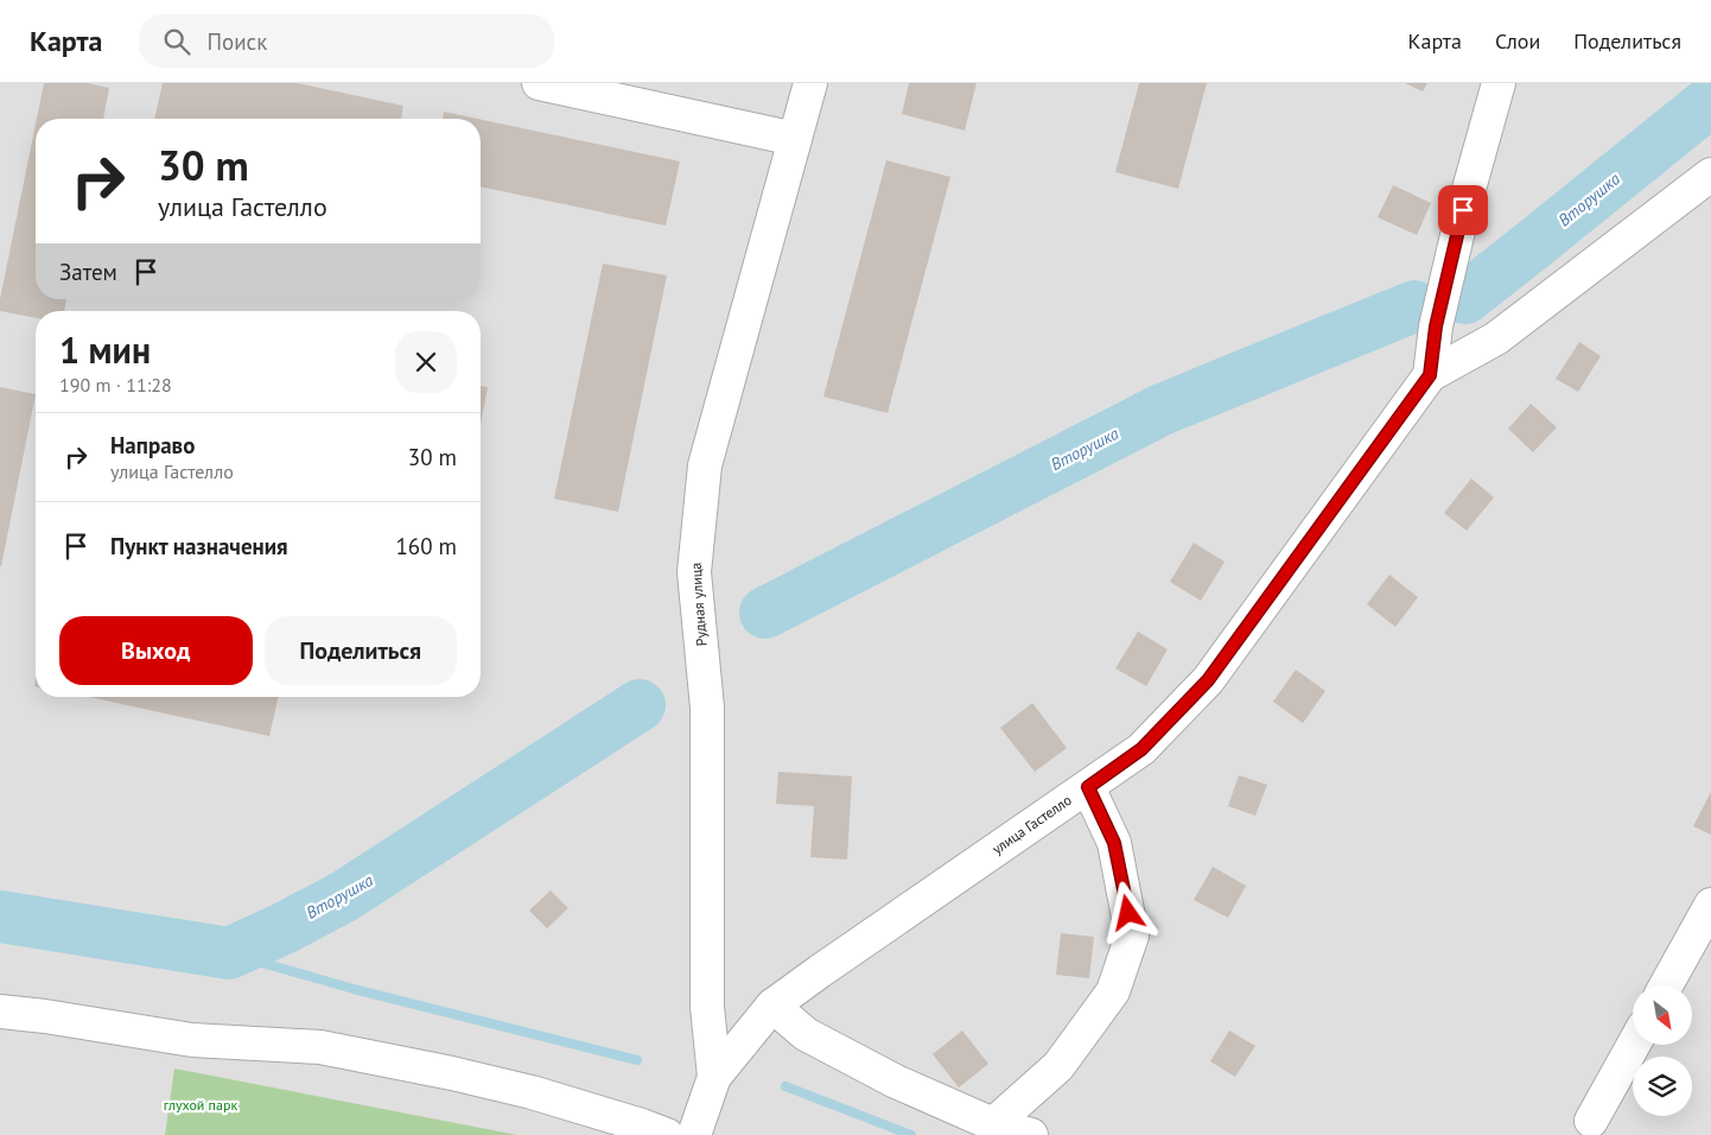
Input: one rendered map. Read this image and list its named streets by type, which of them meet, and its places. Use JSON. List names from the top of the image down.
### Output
{
  "streets": {
    "street": ["Рудная улица", "улица Гастелло"]
  },
  "crossings": [
    ["Рудная улица", "улица Гастелло"]
  ],
  "water": ["Вторушка"],
  "parks": ["глухой парк"],
  "north": "bottom right",
  "page": {
    "header": "Карта",
    "search": "Поиск",
    "nav": ["Карта", "Слои", "Поделиться"],
    "turn": ["30 m", "улица Гастелло"],
    "then": "Затем",
    "heading": ["1 мин", "190 m · 11:28"],
    "list": [
      {
        "name": "Направо",
        "note": "улица Гастелло",
        "value": "30 m"
      },
      {
        "name": "Пункт назначения",
        "value": "160 m"
      }
    ],
    "buttons": ["Выход", "Поделиться"]
  }
}
